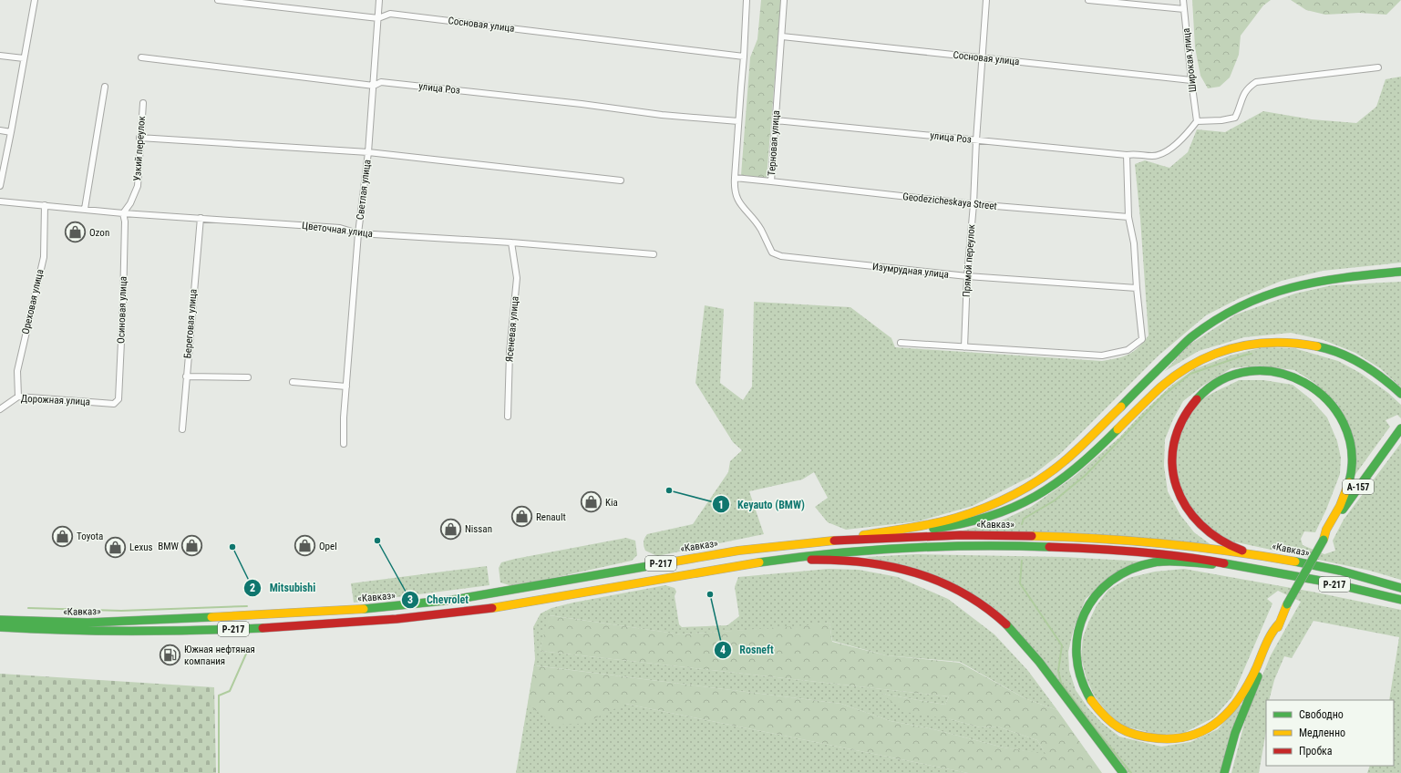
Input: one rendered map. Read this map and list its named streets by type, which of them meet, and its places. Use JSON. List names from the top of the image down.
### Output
{
  "streets": {
    "main road": ["А-157", "«Кавказ»", "Р-217"],
    "street": [
      "Сосновая улица",
      "Широкая улица",
      "улица Роз",
      "Терновая улица",
      "Узкий переулок",
      "Светлая улица",
      "Geodezicheskaya Street",
      "Цветочная улица",
      "Прямой переулок",
      "Изумрудная улица",
      "Ореховая улица",
      "Осиновая улица",
      "Береговая улица",
      "Ясеневая улица",
      "Дорожная улица"
    ]
  },
  "crossings": [
    ["Сосновая улица", "Широкая улица"],
    ["Сосновая улица", "Терновая улица"],
    ["Сосновая улица", "Светлая улица"],
    ["Сосновая улица", "Прямой переулок"],
    ["Широкая улица", "улица Роз"],
    ["улица Роз", "Терновая улица"],
    ["улица Роз", "Светлая улица"],
    ["улица Роз", "Прямой переулок"],
    ["Терновая улица", "Geodezicheskaya Street"],
    ["Терновая улица", "Изумрудная улица"],
    ["Узкий переулок", "Цветочная улица"],
    ["Узкий переулок", "Осиновая улица"],
    ["Светлая улица", "Цветочная улица"],
    ["Geodezicheskaya Street", "Прямой переулок"],
    ["Цветочная улица", "Ореховая улица"],
    ["Цветочная улица", "Осиновая улица"],
    ["Цветочная улица", "Береговая улица"],
    ["Цветочная улица", "Ясеневая улица"],
    ["Прямой переулок", "Изумрудная улица"],
    ["Ореховая улица", "Дорожная улица"],
    ["Осиновая улица", "Дорожная улица"],
    ["«Кавказ»", "Р-217"]
  ],
  "places": {
    "shop": [
      "Ozon",
      "Kia",
      "Renault",
      "Nissan",
      "Toyota",
      "BMW",
      "Opel",
      "Lexus"
    ],
    "other": [
      "Keyauto (BMW)",
      "Chevrolet",
      "Mitsubishi",
      "Rosneft"
    ],
    "fuel station": ["Южная нефтяная компания"]
  },
  "legend": ["Свободно", "Медленно", "Пробка"]
}
